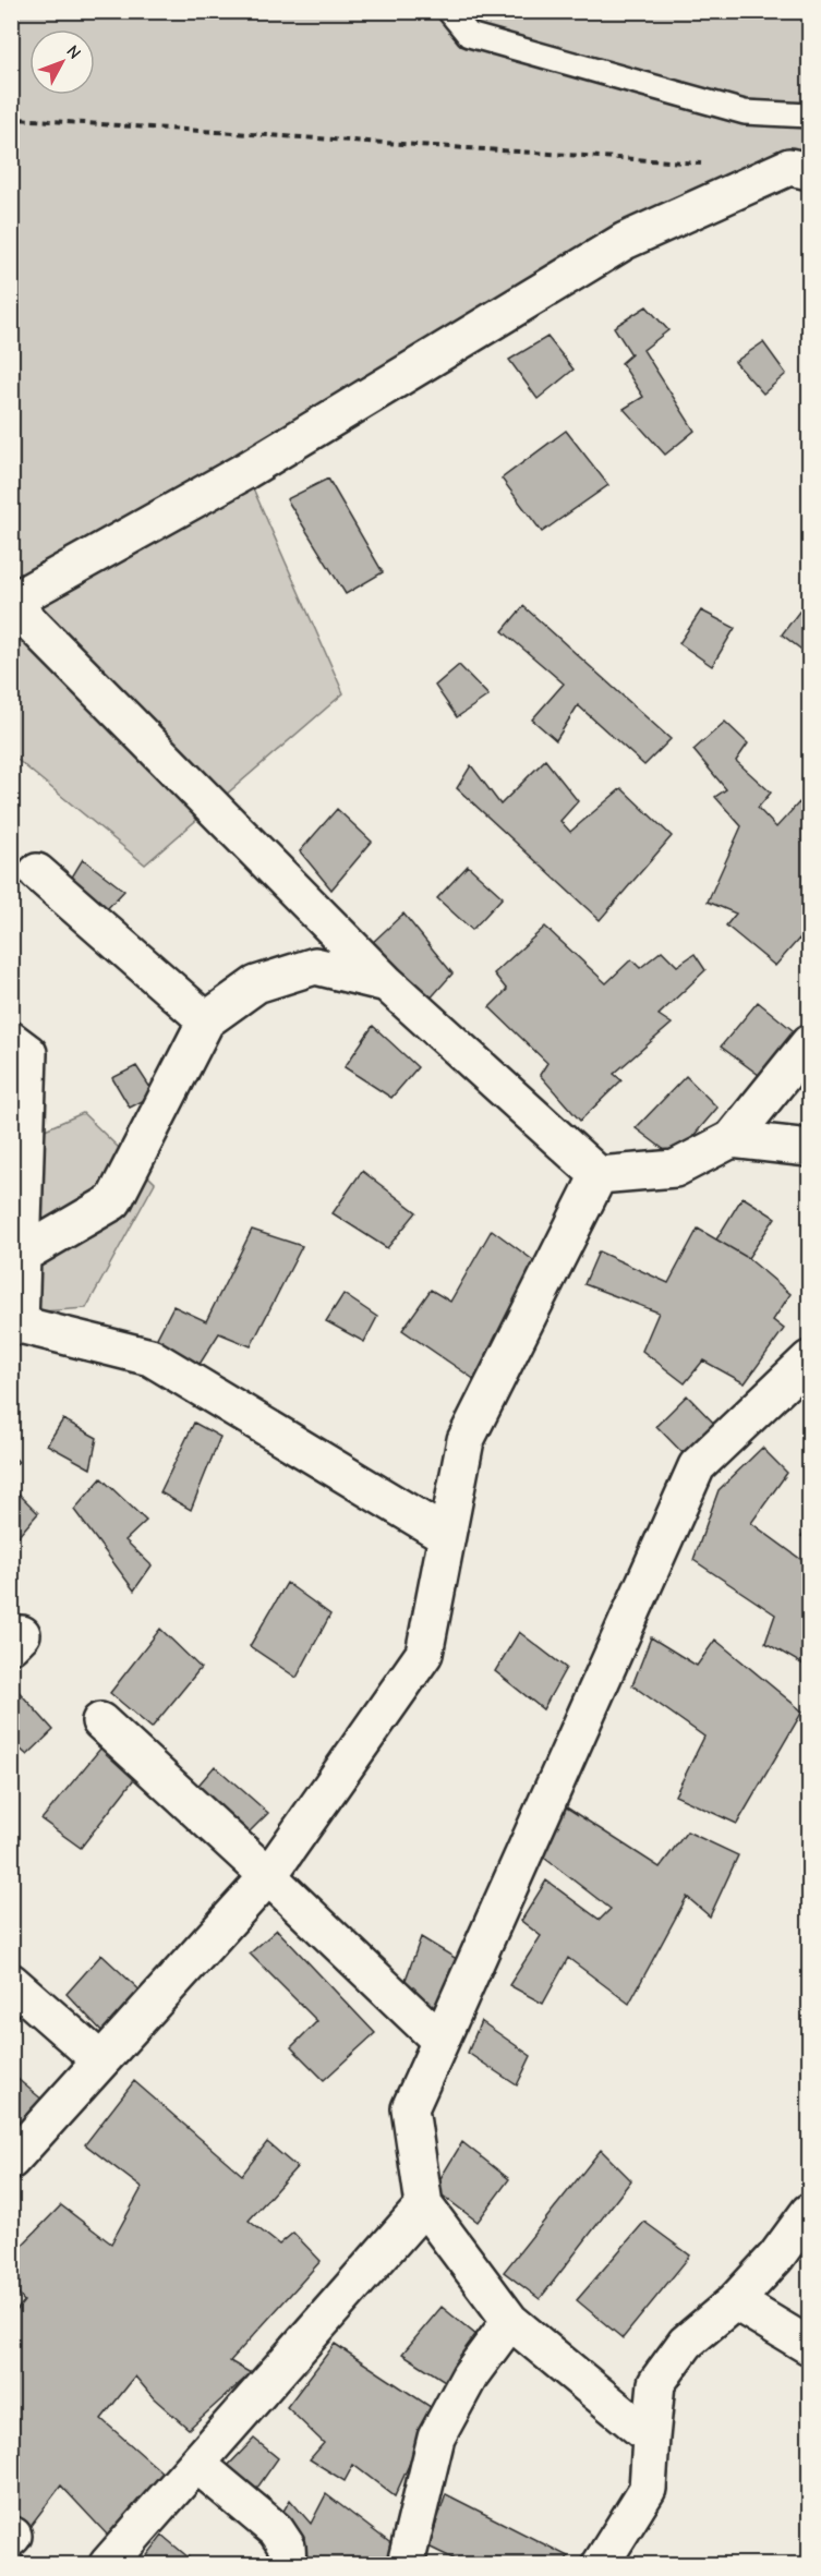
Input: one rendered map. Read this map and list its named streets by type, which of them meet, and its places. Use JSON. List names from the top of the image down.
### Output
{
  "north": "top right"
}
